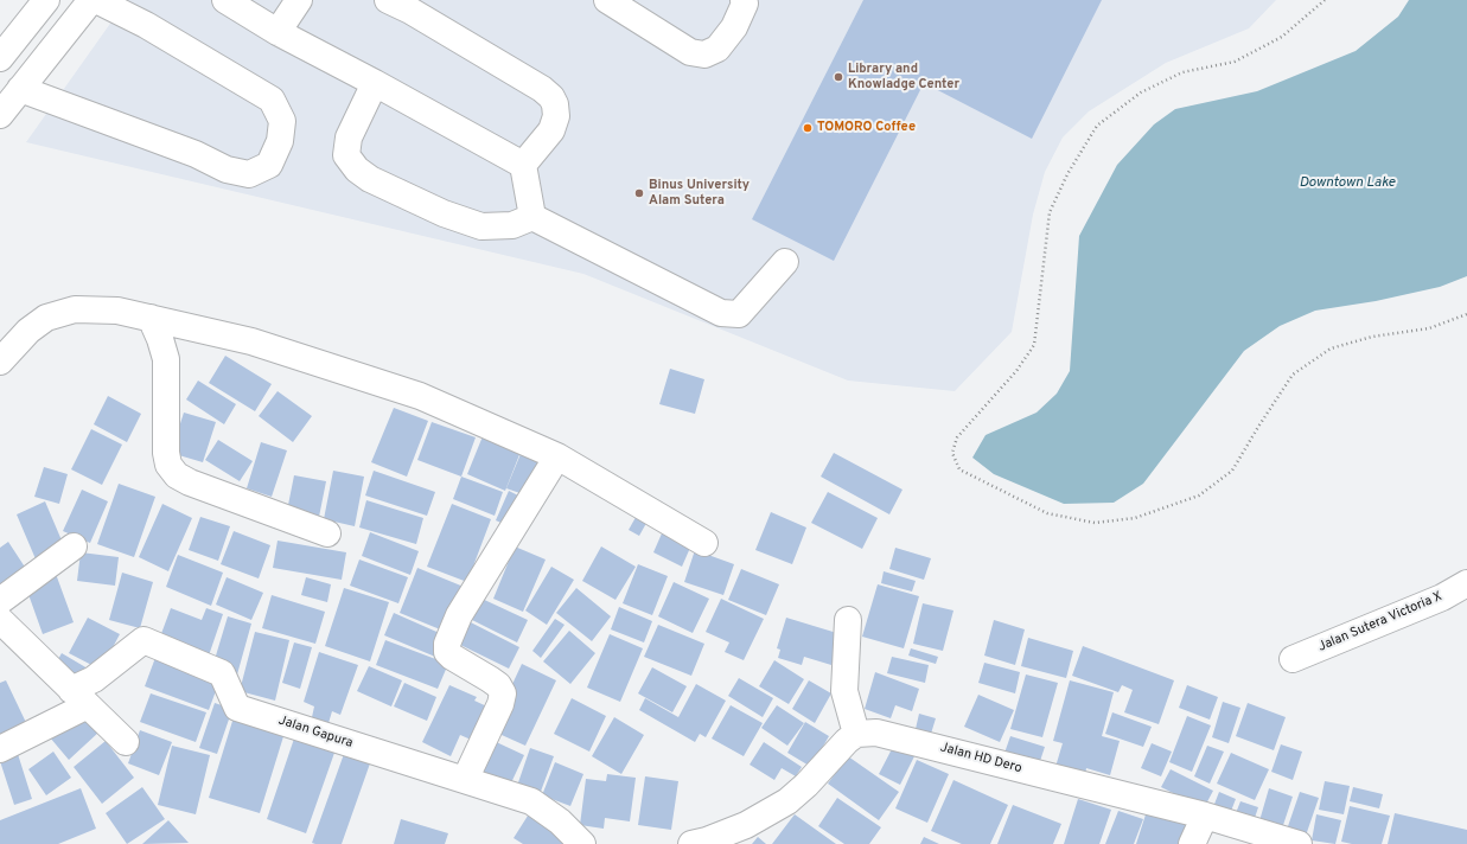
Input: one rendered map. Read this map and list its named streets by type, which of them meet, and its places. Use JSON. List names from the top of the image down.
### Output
{
  "streets": {
    "street": ["Jalan Sutera Victoria X", "Jalan Gapura", "Jalan HD Dero"]
  },
  "water": ["Downtown Lake"],
  "places": ["Library and Knowladge Center", "TOMORO Coffee", "Binus University Alam Sutera"]
}
